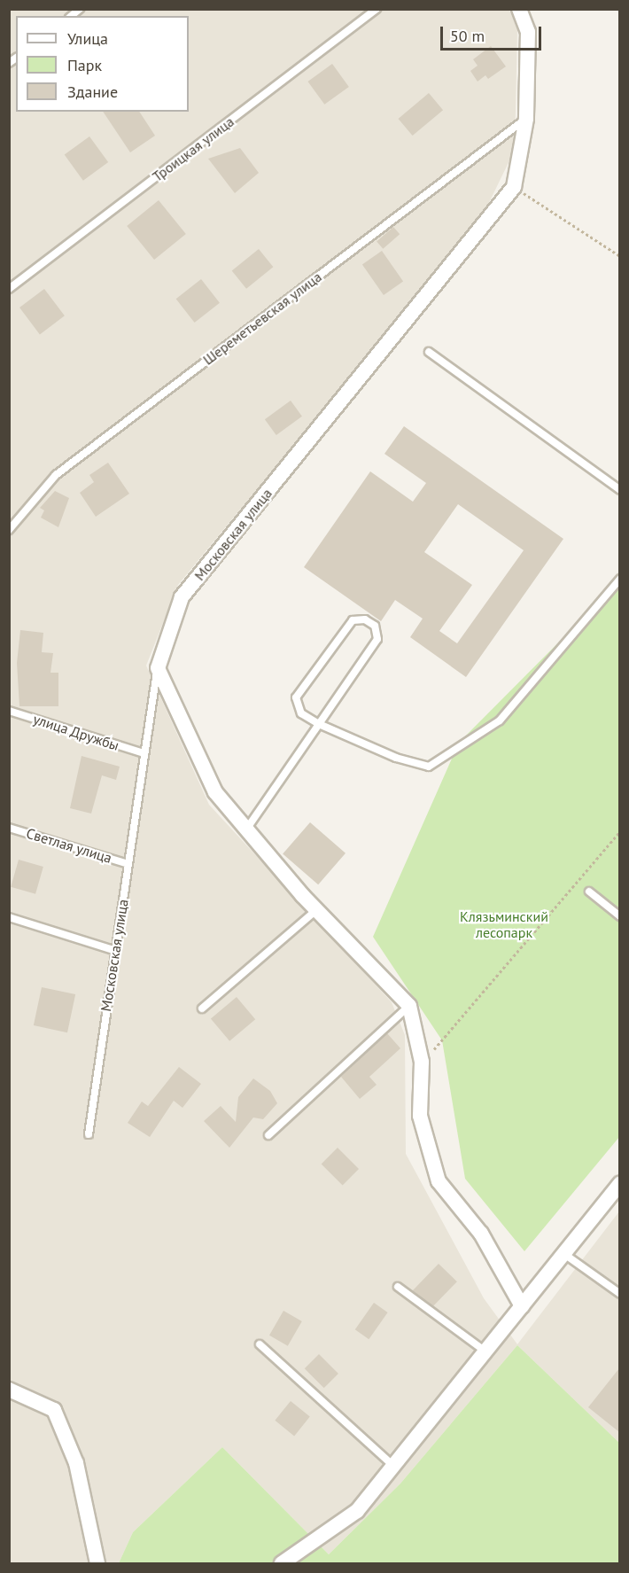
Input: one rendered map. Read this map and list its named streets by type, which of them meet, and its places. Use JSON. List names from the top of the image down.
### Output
{
  "streets": {
    "street": ["Московская улица"],
    "lane": [
      "Троицкая улица",
      "Шереметьевская улица",
      "улица Дружбы",
      "Светлая улица"
    ]
  },
  "crossings": [
    ["Шереметьевская улица", "Московская улица"],
    ["Московская улица", "улица Дружбы"],
    ["Московская улица", "Светлая улица"]
  ],
  "parks": ["Клязьминский лесопарк"],
  "legend": ["Улица", "Парк", "Здание"],
  "scale_bar": "50 m"
}
